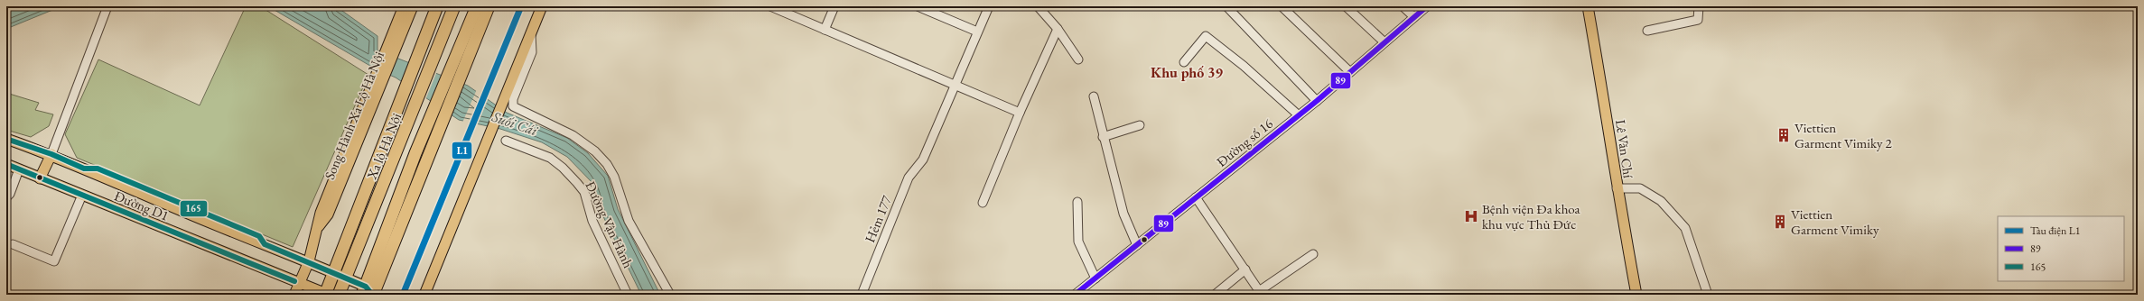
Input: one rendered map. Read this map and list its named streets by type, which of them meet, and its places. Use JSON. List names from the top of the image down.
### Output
{
  "streets": {
    "highway": ["Xa lộ Hà Nội"],
    "main road": ["Song Hành Xa Lộ Hà Nội", "Lê Văn Chí", "Đường D1"],
    "street": ["Đường số 16", "Hẻm 177", "Đường Vận Hành"]
  },
  "crossings": [
    ["Song Hành Xa Lộ Hà Nội", "Đường D1"],
    ["Xa lộ Hà Nội", "Đường D1"]
  ],
  "districts": ["Khu phố 39"],
  "water": ["Suối Cái"],
  "places": {
    "building": ["Viettien Garment Vimiky 2", "Viettien Garment Vimiky"],
    "hospital": ["Bệnh viện Đa khoa khu vực Thủ Đức"]
  },
  "lines": ["metro line L1", "transit line 89", "transit line 165"],
  "legend": ["Tàu điện L1", "89", "165"]
}
